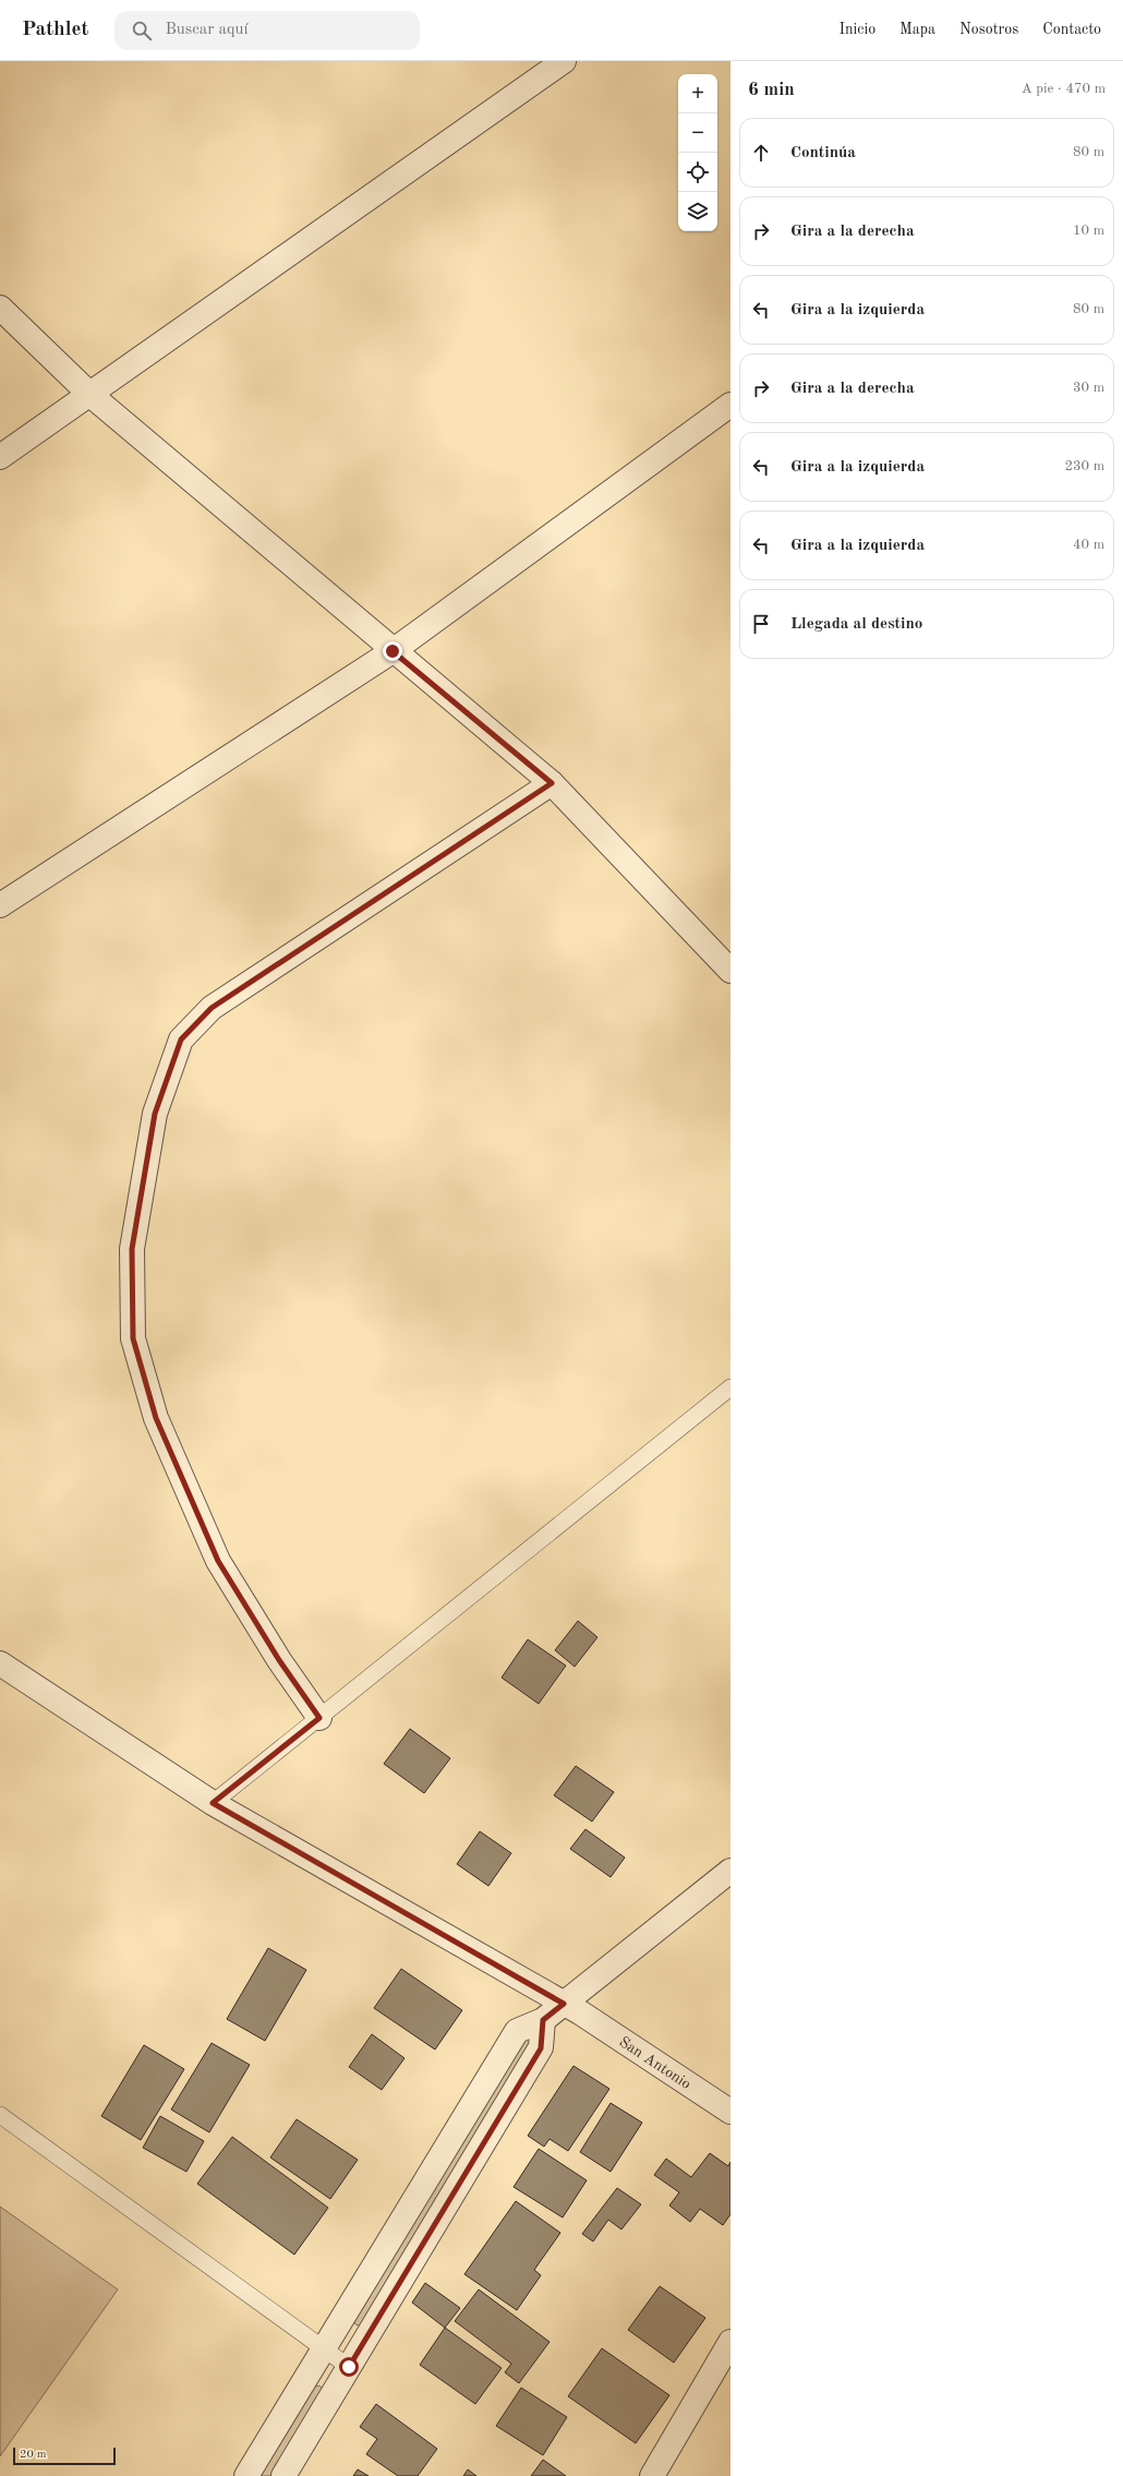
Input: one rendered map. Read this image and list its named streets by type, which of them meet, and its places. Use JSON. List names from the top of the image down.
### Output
{
  "streets": {
    "street": ["San Antonio"]
  },
  "scale_bar": "20 m",
  "page": {
    "header": "Pathlet",
    "search": "Buscar aquí",
    "nav": [
      "Inicio",
      "Mapa",
      "Nosotros",
      "Contacto"
    ],
    "heading": ["6 min", "A pie · 470 m"],
    "map_buttons": ["+", "−"],
    "list": [
      ["Continúa", "80 m"],
      ["Gira a la derecha", "10 m"],
      ["Gira a la izquierda", "80 m"],
      ["Gira a la derecha", "30 m"],
      ["Gira a la izquierda", "230 m"],
      ["Gira a la izquierda", "40 m"],
      "Llegada al destino"
    ],
    "scale": "20 m"
  }
}
